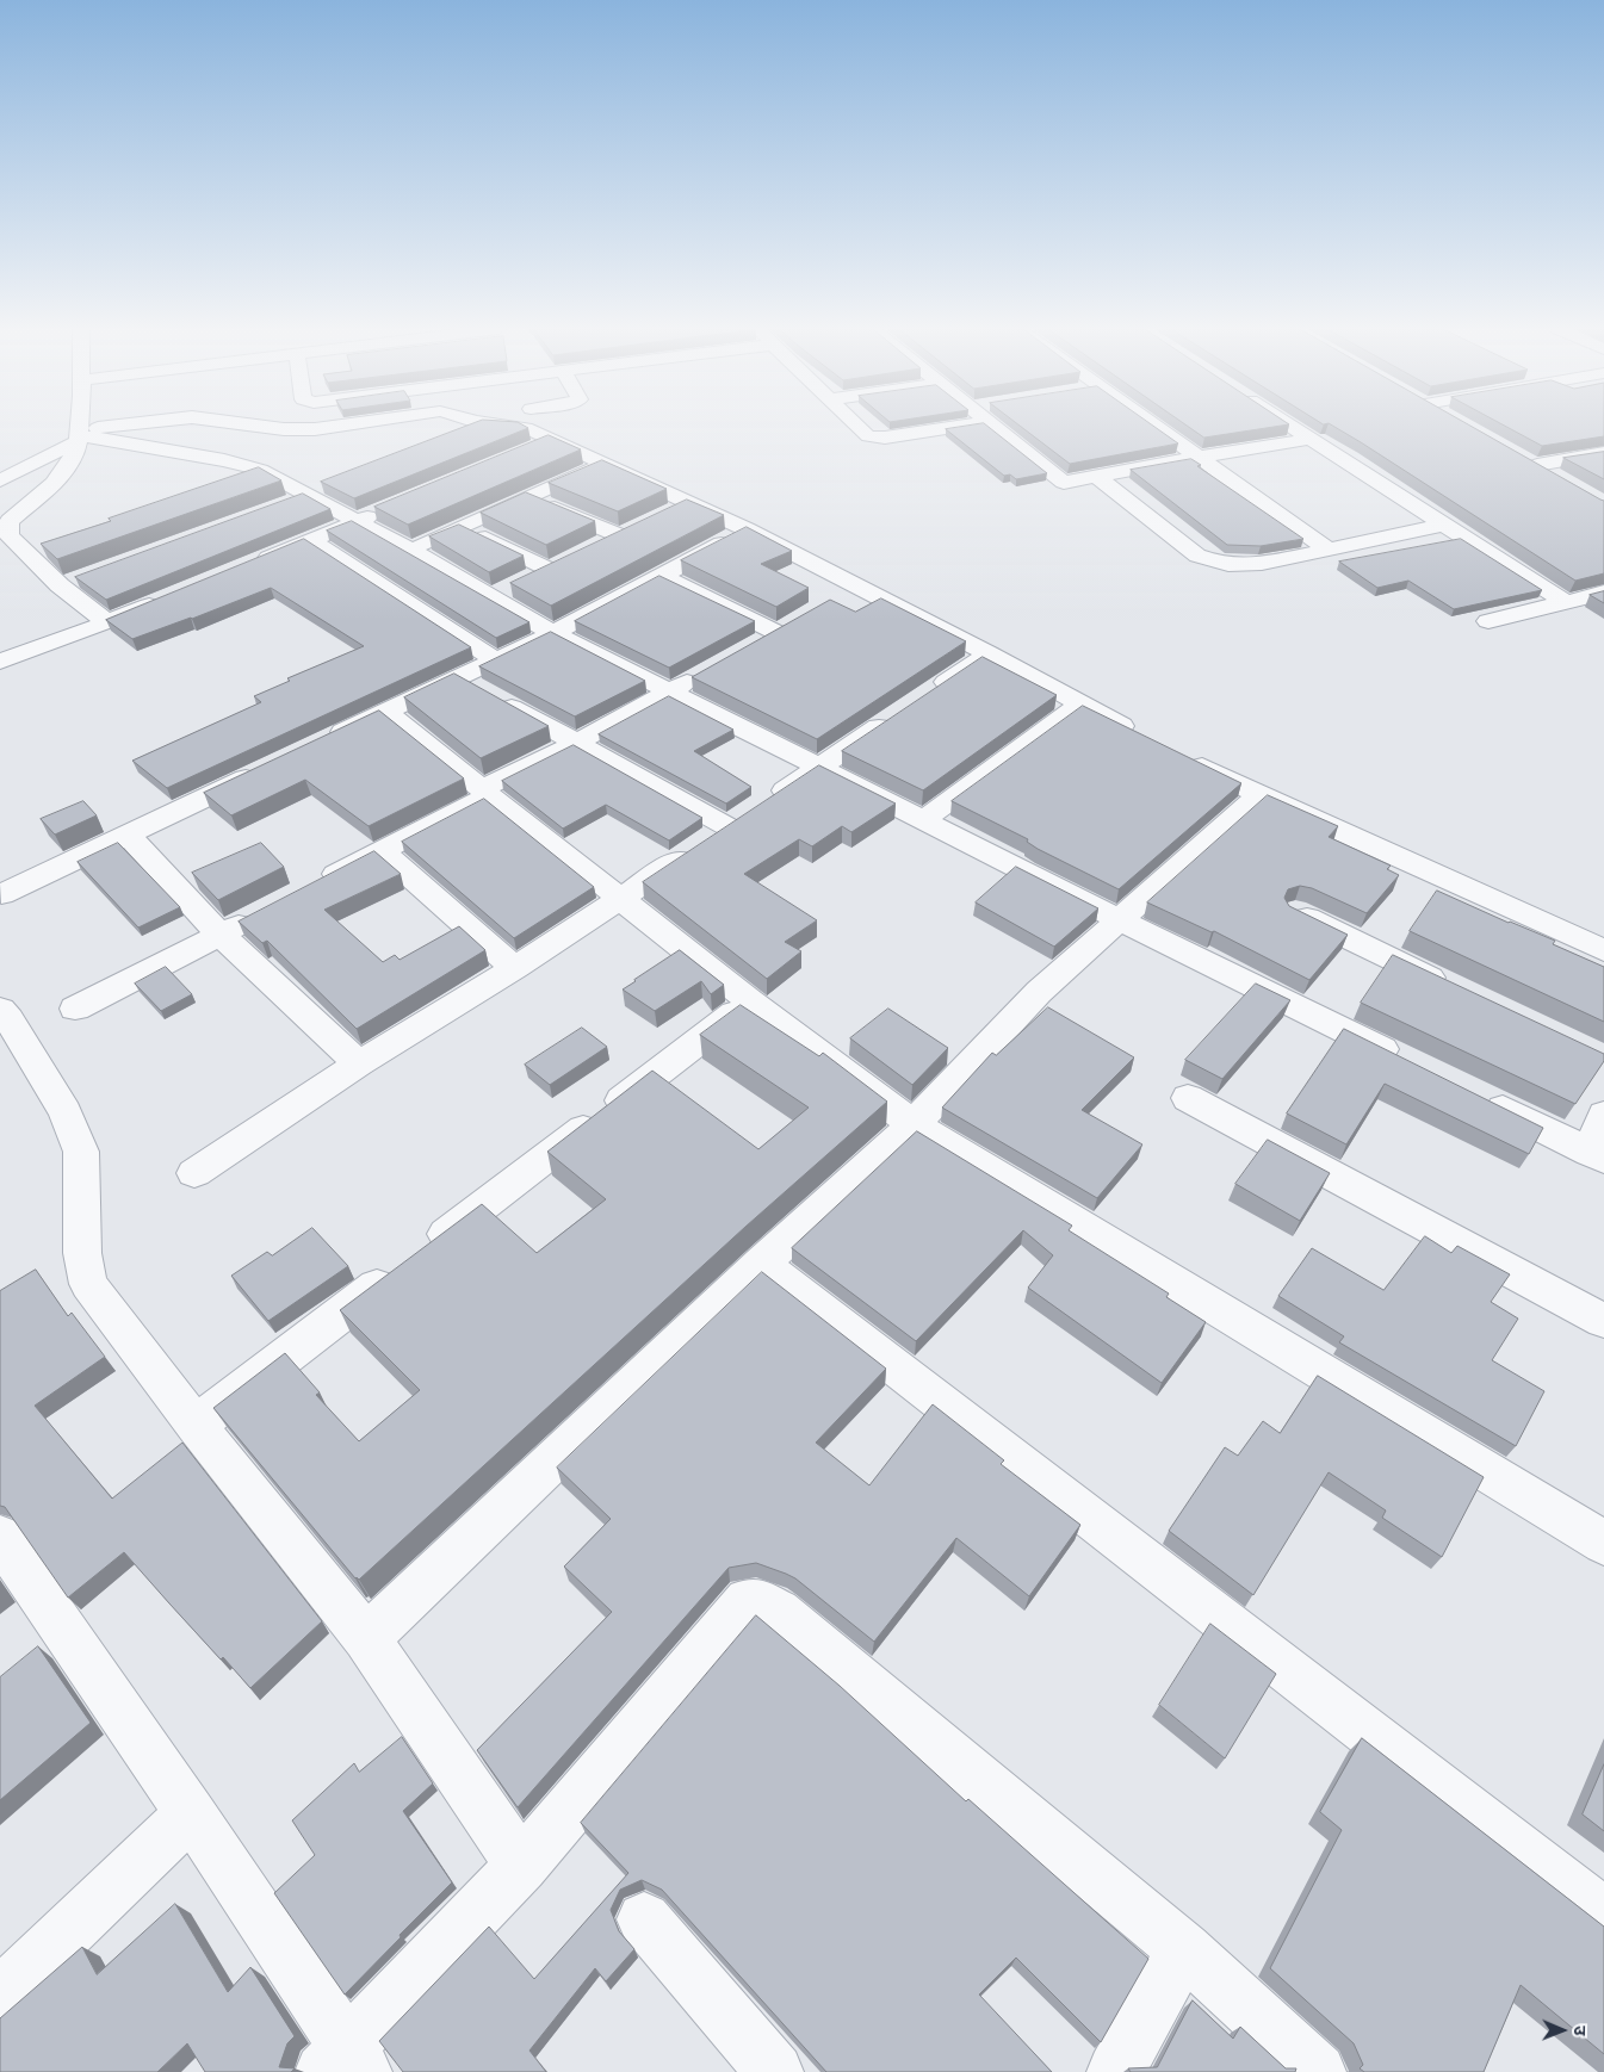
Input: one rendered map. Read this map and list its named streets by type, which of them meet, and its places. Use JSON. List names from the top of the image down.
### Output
{
  "north": "right"
}
